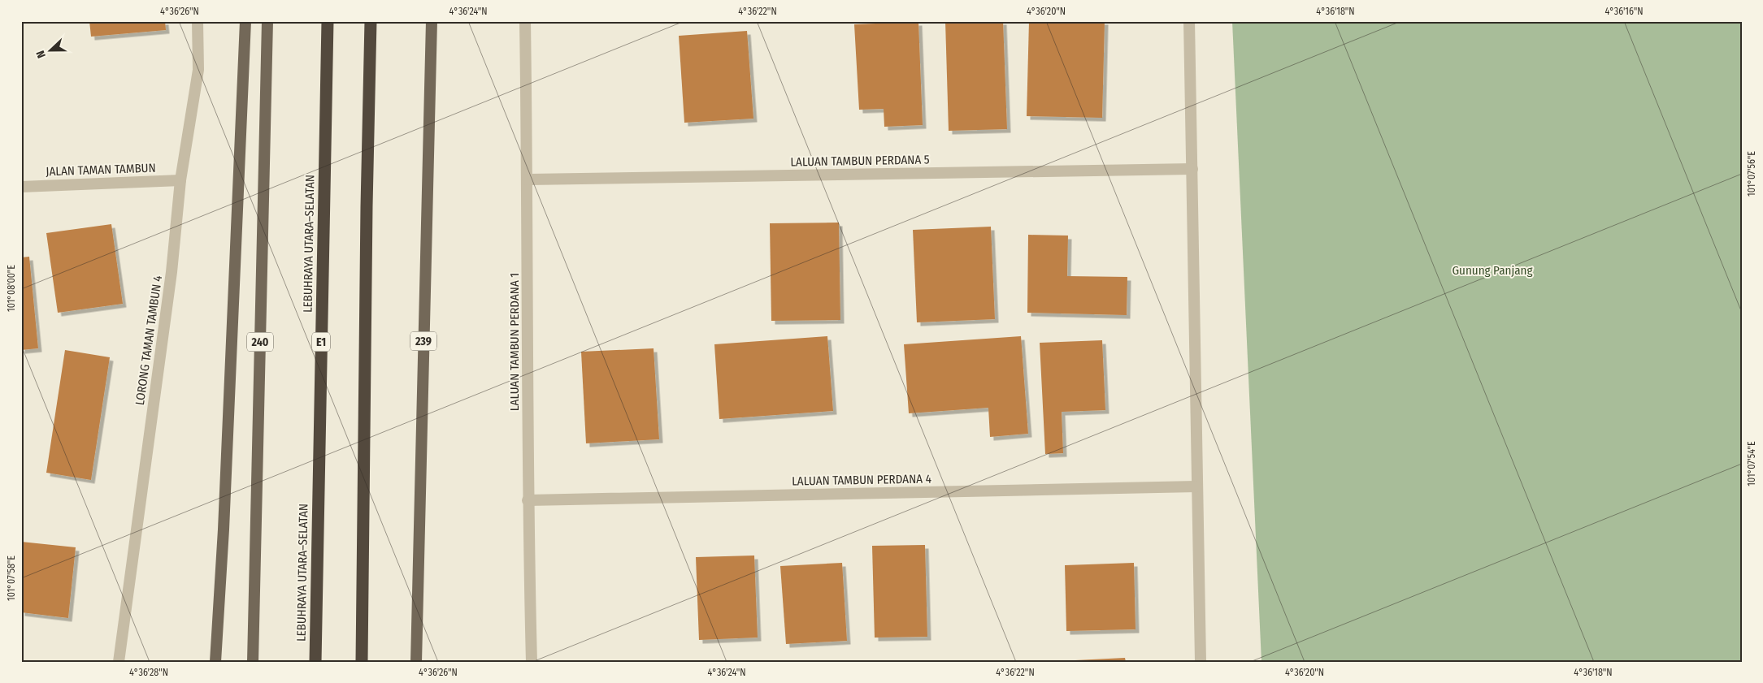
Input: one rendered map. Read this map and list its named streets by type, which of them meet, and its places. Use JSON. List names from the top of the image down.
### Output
{
  "streets": {
    "highway": ["LEBUHRAYA UTARA–SELATAN", "E1"],
    "main road": ["239", "240"],
    "street": [
      "LALUAN TAMBUN PERDANA 5",
      "JALAN TAMAN TAMBUN",
      "LORONG TAMAN TAMBUN 4",
      "LALUAN TAMBUN PERDANA 1",
      "LALUAN TAMBUN PERDANA 4"
    ]
  },
  "crossings": [
    ["LALUAN TAMBUN PERDANA 5", "LALUAN TAMBUN PERDANA 1"],
    ["JALAN TAMAN TAMBUN", "LORONG TAMAN TAMBUN 4"],
    ["LALUAN TAMBUN PERDANA 1", "LALUAN TAMBUN PERDANA 4"]
  ],
  "parks": ["Gunung Panjang"],
  "north": "left",
  "coordinates": [
    "4°36'26\"N",
    "4°36'24\"N",
    "4°36'22\"N",
    "4°36'20\"N",
    "4°36'18\"N",
    "4°36'16\"N",
    "101°07'56\"E",
    "101°08'00\"E",
    "101°07'54\"E",
    "101°07'58\"E",
    "4°36'28\"N"
  ]
}
